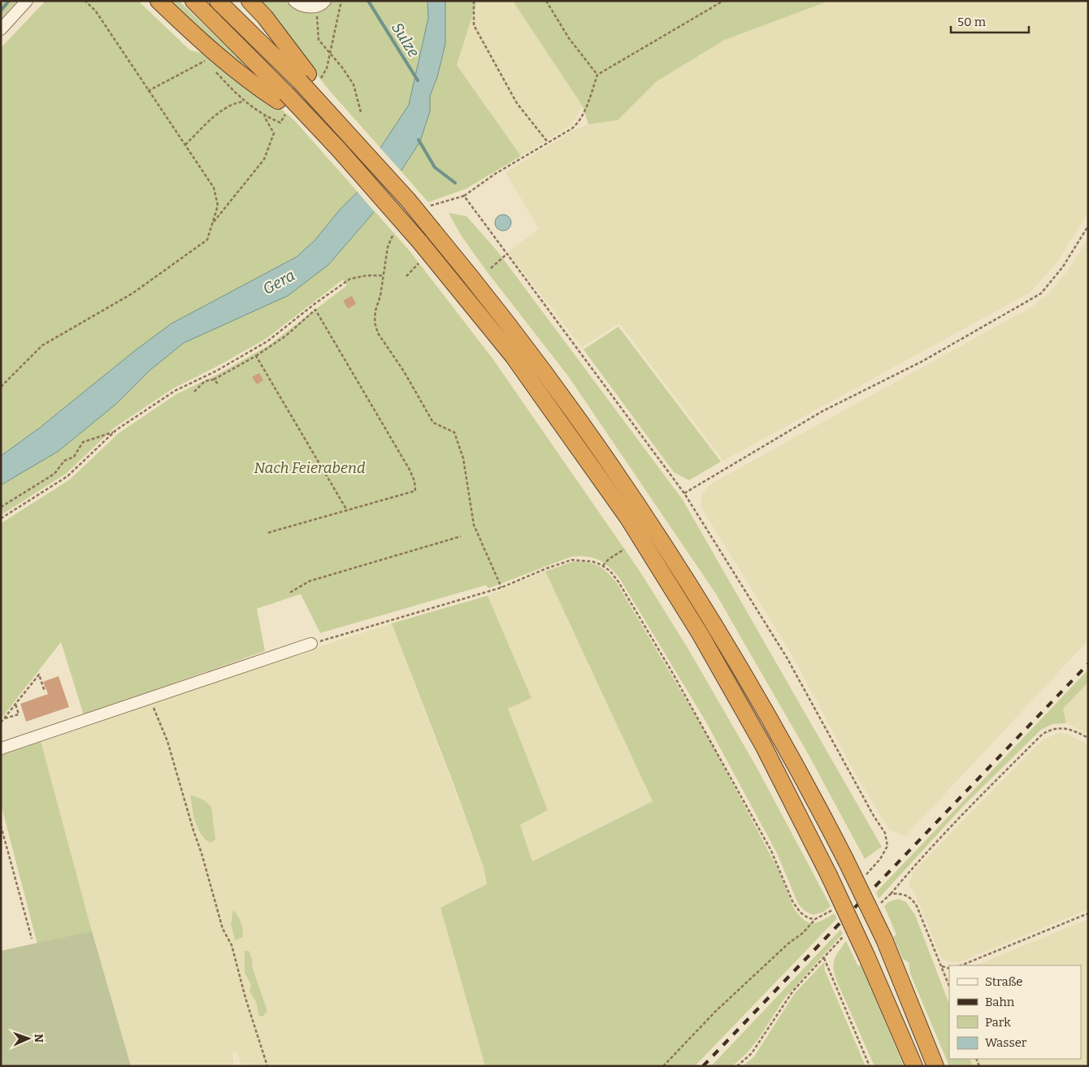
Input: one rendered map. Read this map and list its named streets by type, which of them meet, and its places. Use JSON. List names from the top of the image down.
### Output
{
  "water": ["Sulze", "Gera"],
  "parks": ["Nach Feierabend"],
  "legend": [
    "Straße",
    "Bahn",
    "Park",
    "Wasser"
  ],
  "scale_bar": "50 m",
  "north": "right"
}
